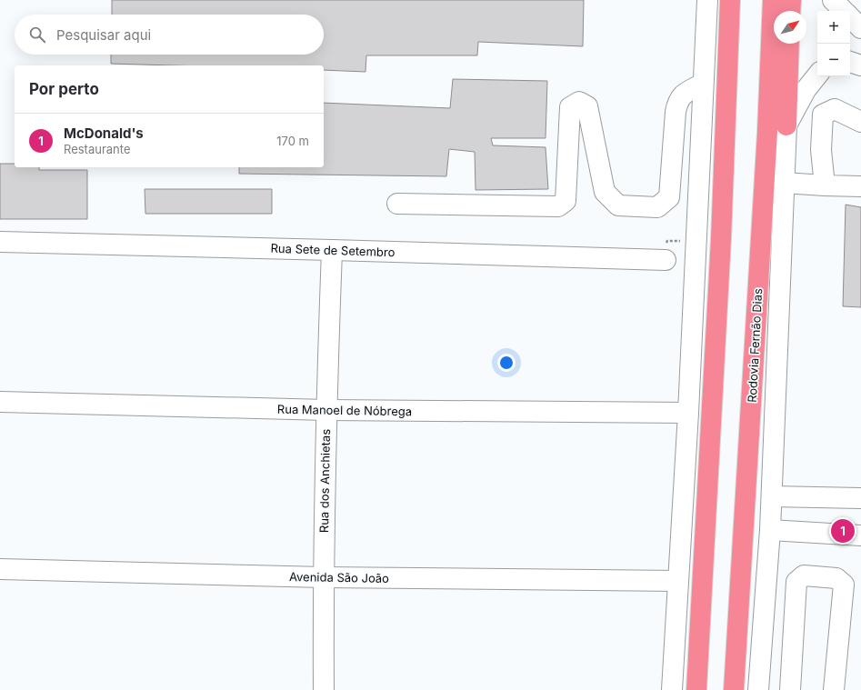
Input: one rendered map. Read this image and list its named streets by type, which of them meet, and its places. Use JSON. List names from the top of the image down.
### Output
{
  "streets": {
    "highway": ["Rodovia Fernão Dias"],
    "street": [
      "Rua Sete de Setembro",
      "Rua Manoel de Nóbrega",
      "Rua dos Anchietas",
      "Avenida São João"
    ]
  },
  "crossings": [
    ["Rua Sete de Setembro", "Rua dos Anchietas"],
    ["Rua Manoel de Nóbrega", "Rua dos Anchietas"],
    ["Rua dos Anchietas", "Avenida São João"]
  ],
  "north": "top right",
  "page": {
    "map_buttons": ["+", "−"],
    "search": "Pesquisar aqui",
    "heading": "Por perto",
    "list": [
      {
        "mark": "1",
        "name": "McDonald's",
        "note": "Restaurante",
        "value": "170 m"
      }
    ],
    "pins": "1"
  }
}
